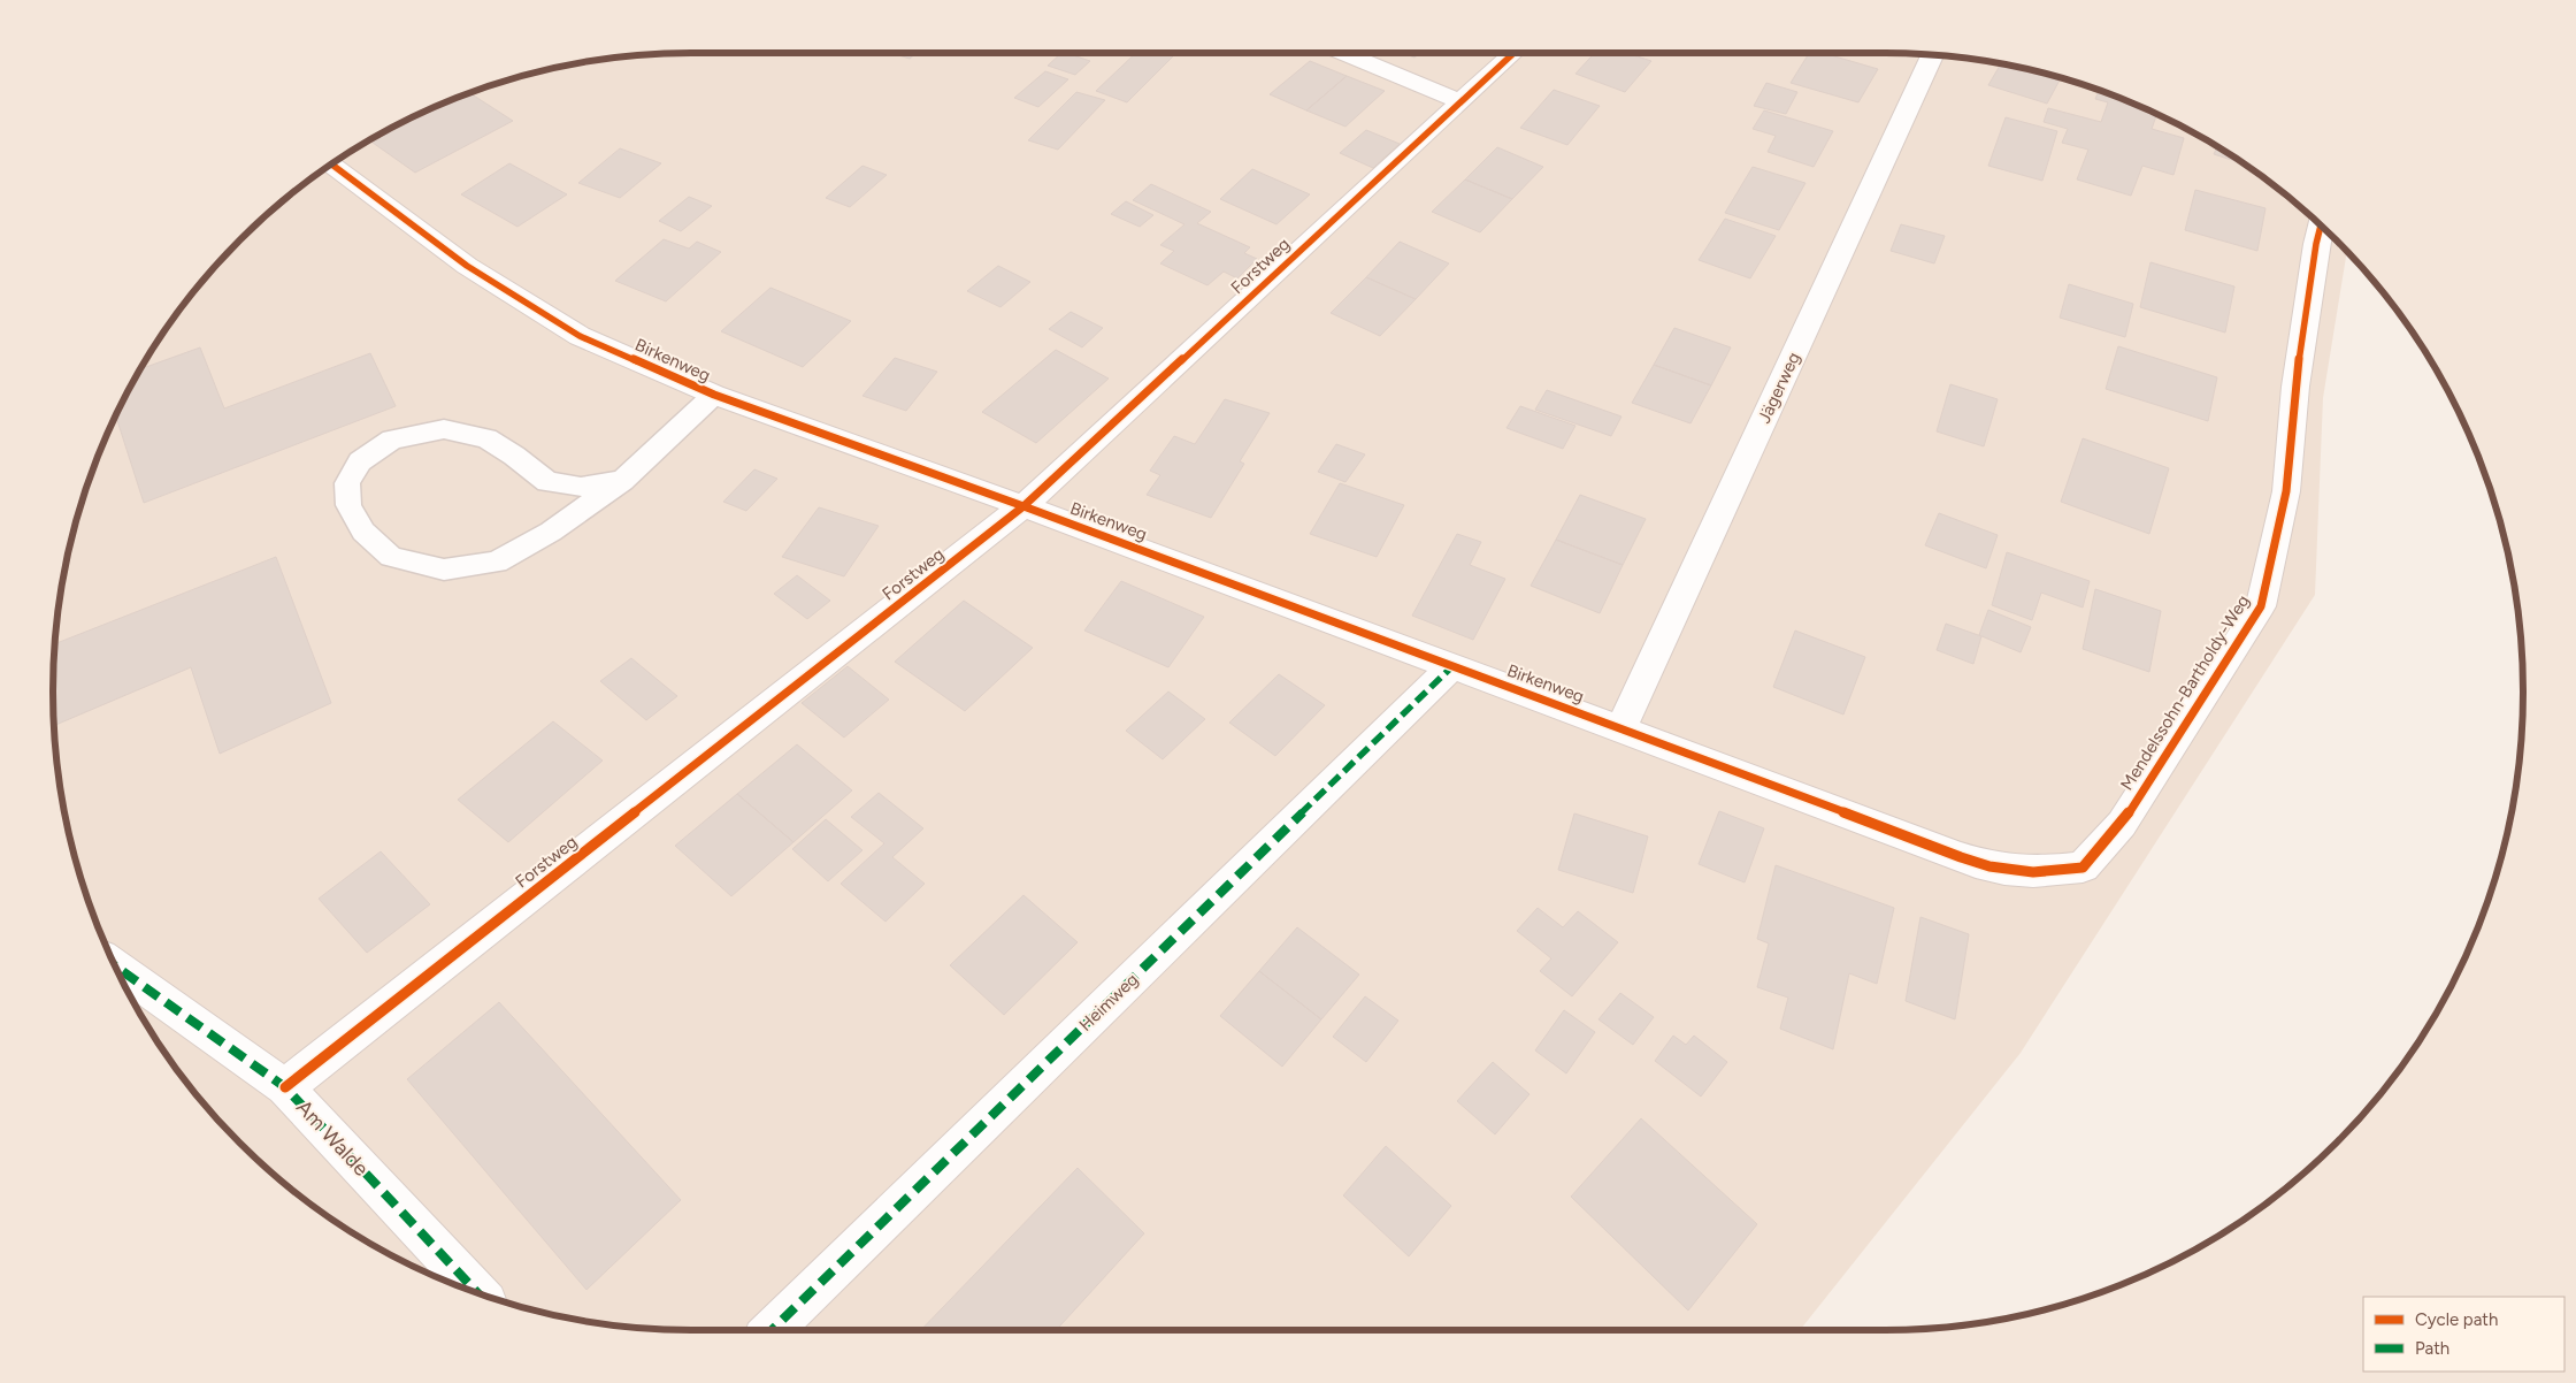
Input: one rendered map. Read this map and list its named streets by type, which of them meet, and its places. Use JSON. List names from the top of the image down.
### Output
{
  "streets": {
    "street": [
      "Forstweg",
      "Birkenweg",
      "Jägerweg",
      "Mendelssohn-Bartholdy-Weg",
      "Heimweg",
      "Am Walde"
    ]
  },
  "crossings": [
    ["Forstweg", "Birkenweg"],
    ["Forstweg", "Am Walde"],
    ["Birkenweg", "Jägerweg"],
    ["Birkenweg", "Mendelssohn-Bartholdy-Weg"],
    ["Birkenweg", "Heimweg"]
  ],
  "legend": ["Cycle path", "Path"]
}
